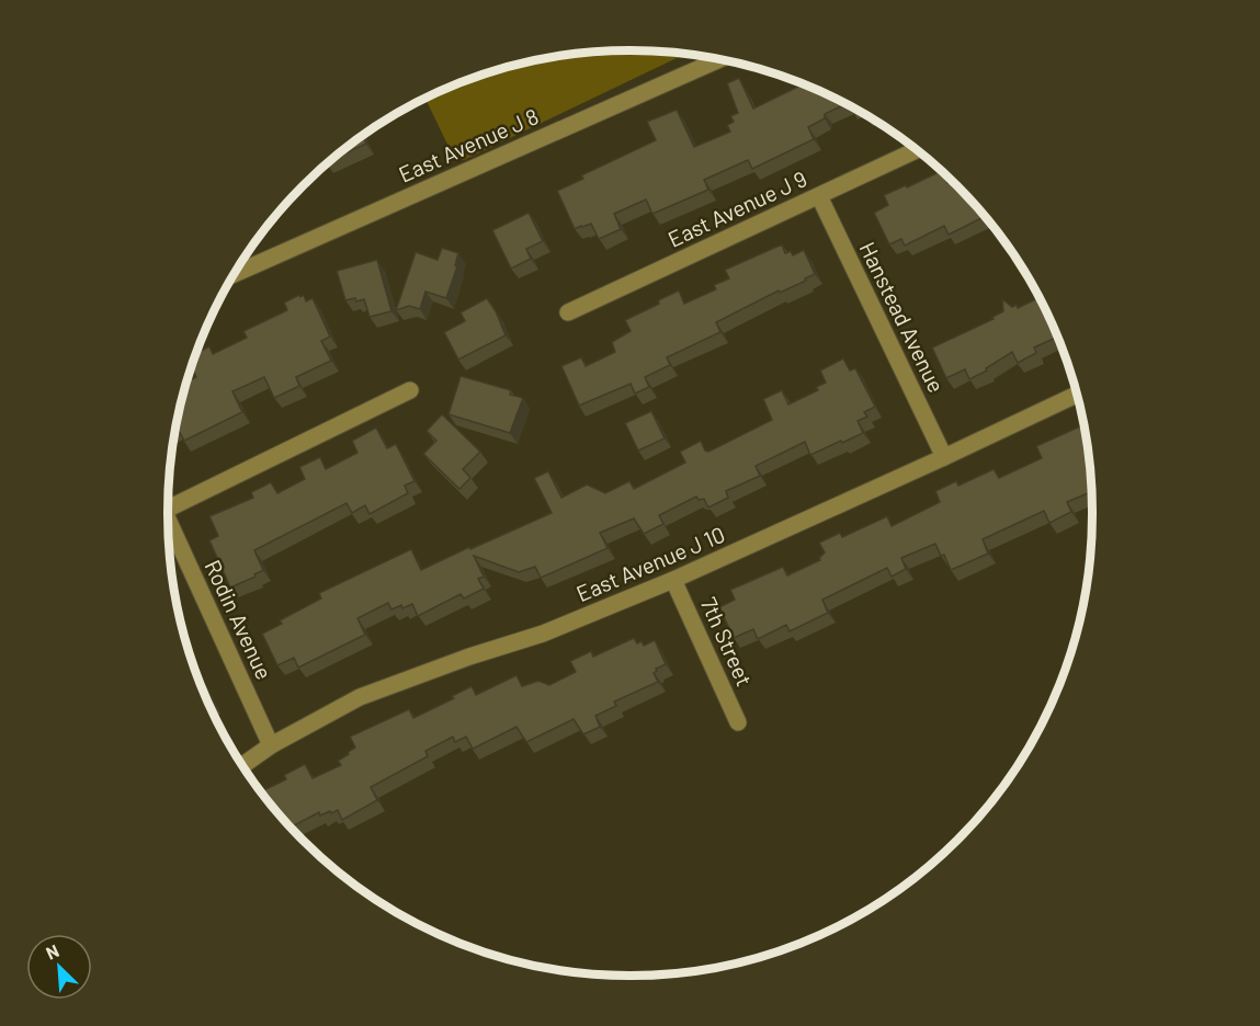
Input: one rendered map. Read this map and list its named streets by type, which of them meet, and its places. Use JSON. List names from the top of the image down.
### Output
{
  "streets": {
    "street": [
      "East Avenue J 8",
      "East Avenue J 9",
      "Hanstead Avenue",
      "East Avenue J 10",
      "Rodin Avenue",
      "7th Street"
    ]
  },
  "crossings": [
    ["East Avenue J 9", "Hanstead Avenue"],
    ["Hanstead Avenue", "East Avenue J 10"],
    ["East Avenue J 10", "Rodin Avenue"],
    ["East Avenue J 10", "7th Street"]
  ],
  "north": "top left"
}
